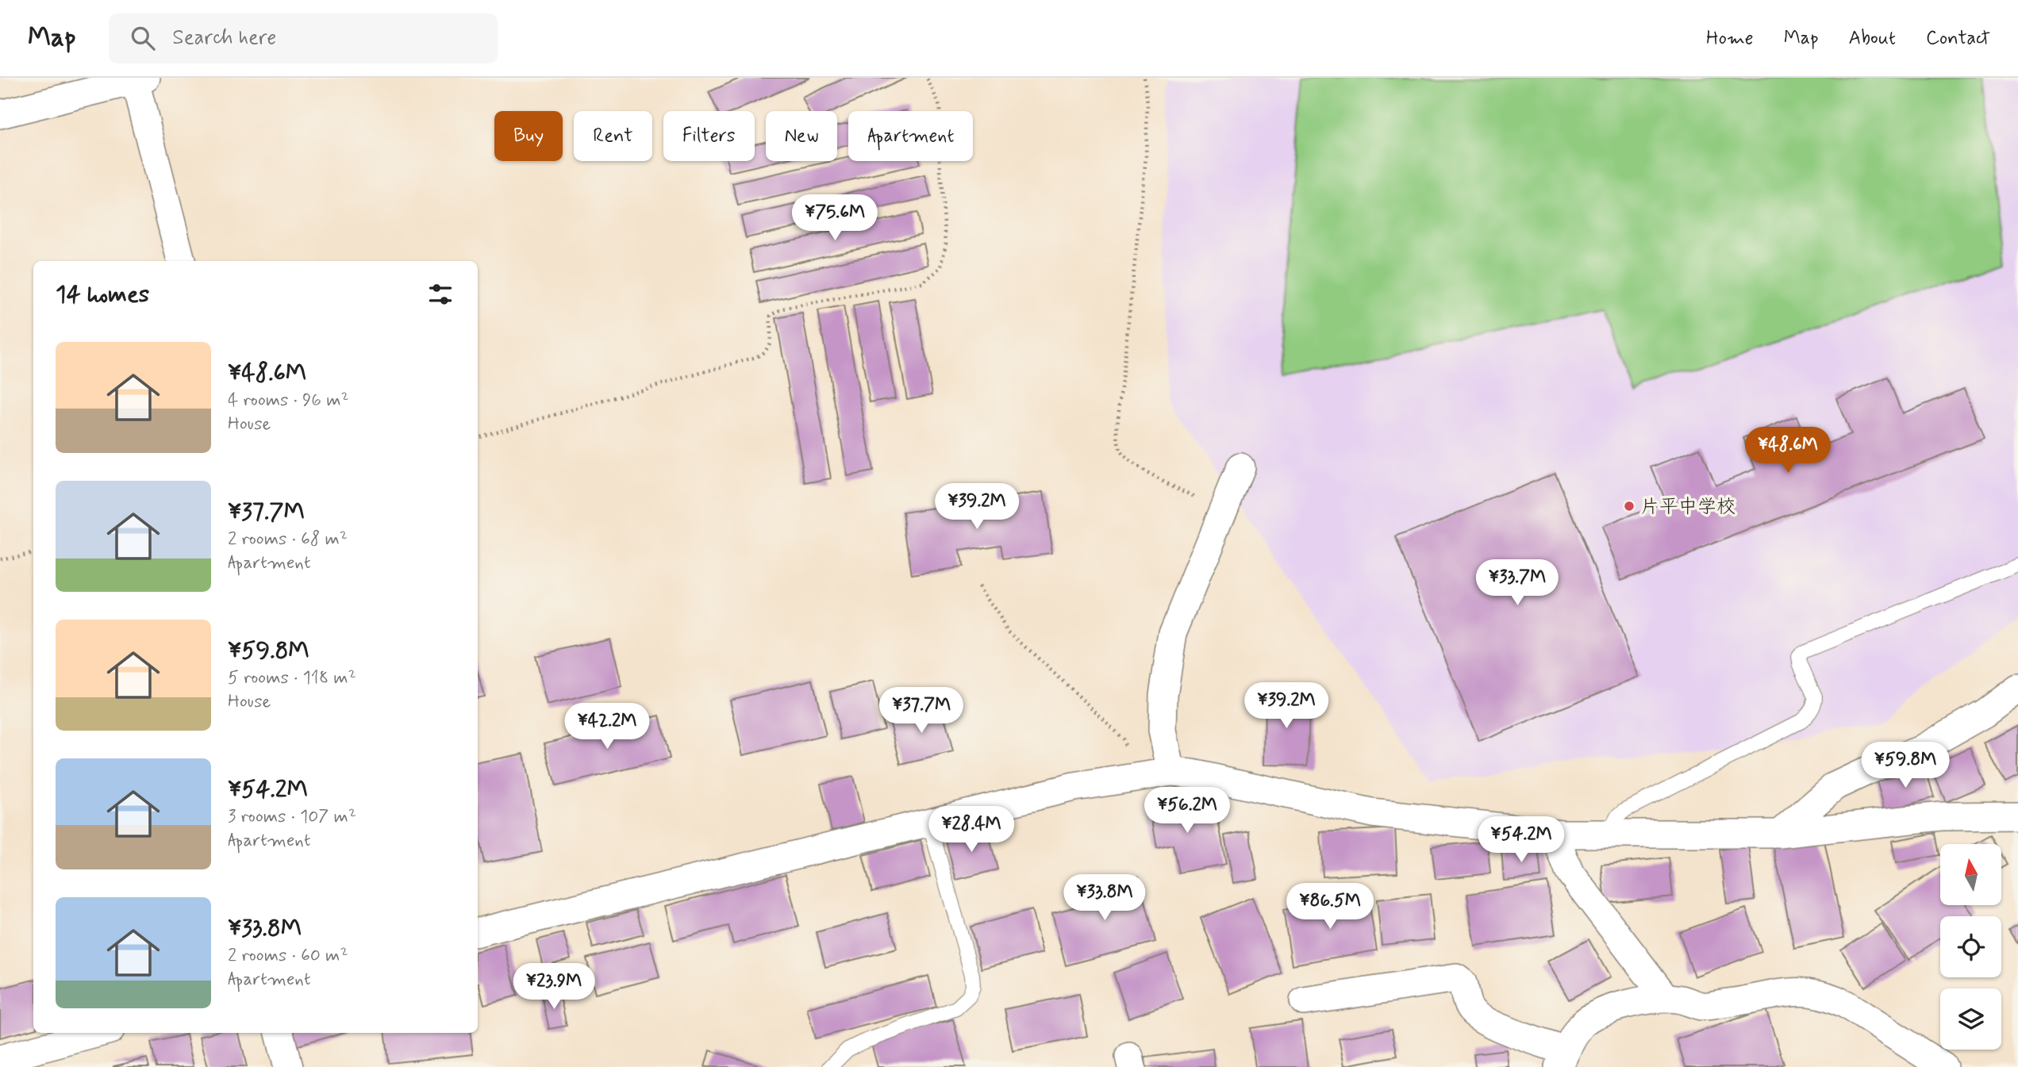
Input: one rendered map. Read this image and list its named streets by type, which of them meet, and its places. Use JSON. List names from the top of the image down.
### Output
{
  "places": ["片平中学校"],
  "north": "top",
  "page": {
    "header": "Map",
    "search": "Search here",
    "nav": [
      "Home",
      "Map",
      "About",
      "Contact"
    ],
    "chip": [
      "Buy",
      "Rent",
      "Filters",
      "New",
      "Apartment"
    ],
    "price": [
      "¥75.6M",
      "¥48.6M",
      "¥39.2M",
      "¥33.7M",
      "¥39.2M",
      "¥37.7M",
      "¥42.2M",
      "¥59.8M",
      "¥56.2M",
      "¥28.4M",
      "¥54.2M",
      "¥33.8M",
      "¥86.5M",
      "¥23.9M"
    ],
    "heading": "14 homes",
    "list": [
      {
        "name": "¥48.6M",
        "note": "4 rooms · 96 m² · House"
      },
      {
        "name": "¥37.7M",
        "note": "2 rooms · 68 m² · Apartment"
      },
      {
        "name": "¥59.8M",
        "note": "5 rooms · 118 m² · House"
      },
      {
        "name": "¥54.2M",
        "note": "3 rooms · 107 m² · Apartment"
      },
      {
        "name": "¥33.8M",
        "note": "2 rooms · 60 m² · Apartment"
      }
    ]
  }
}
